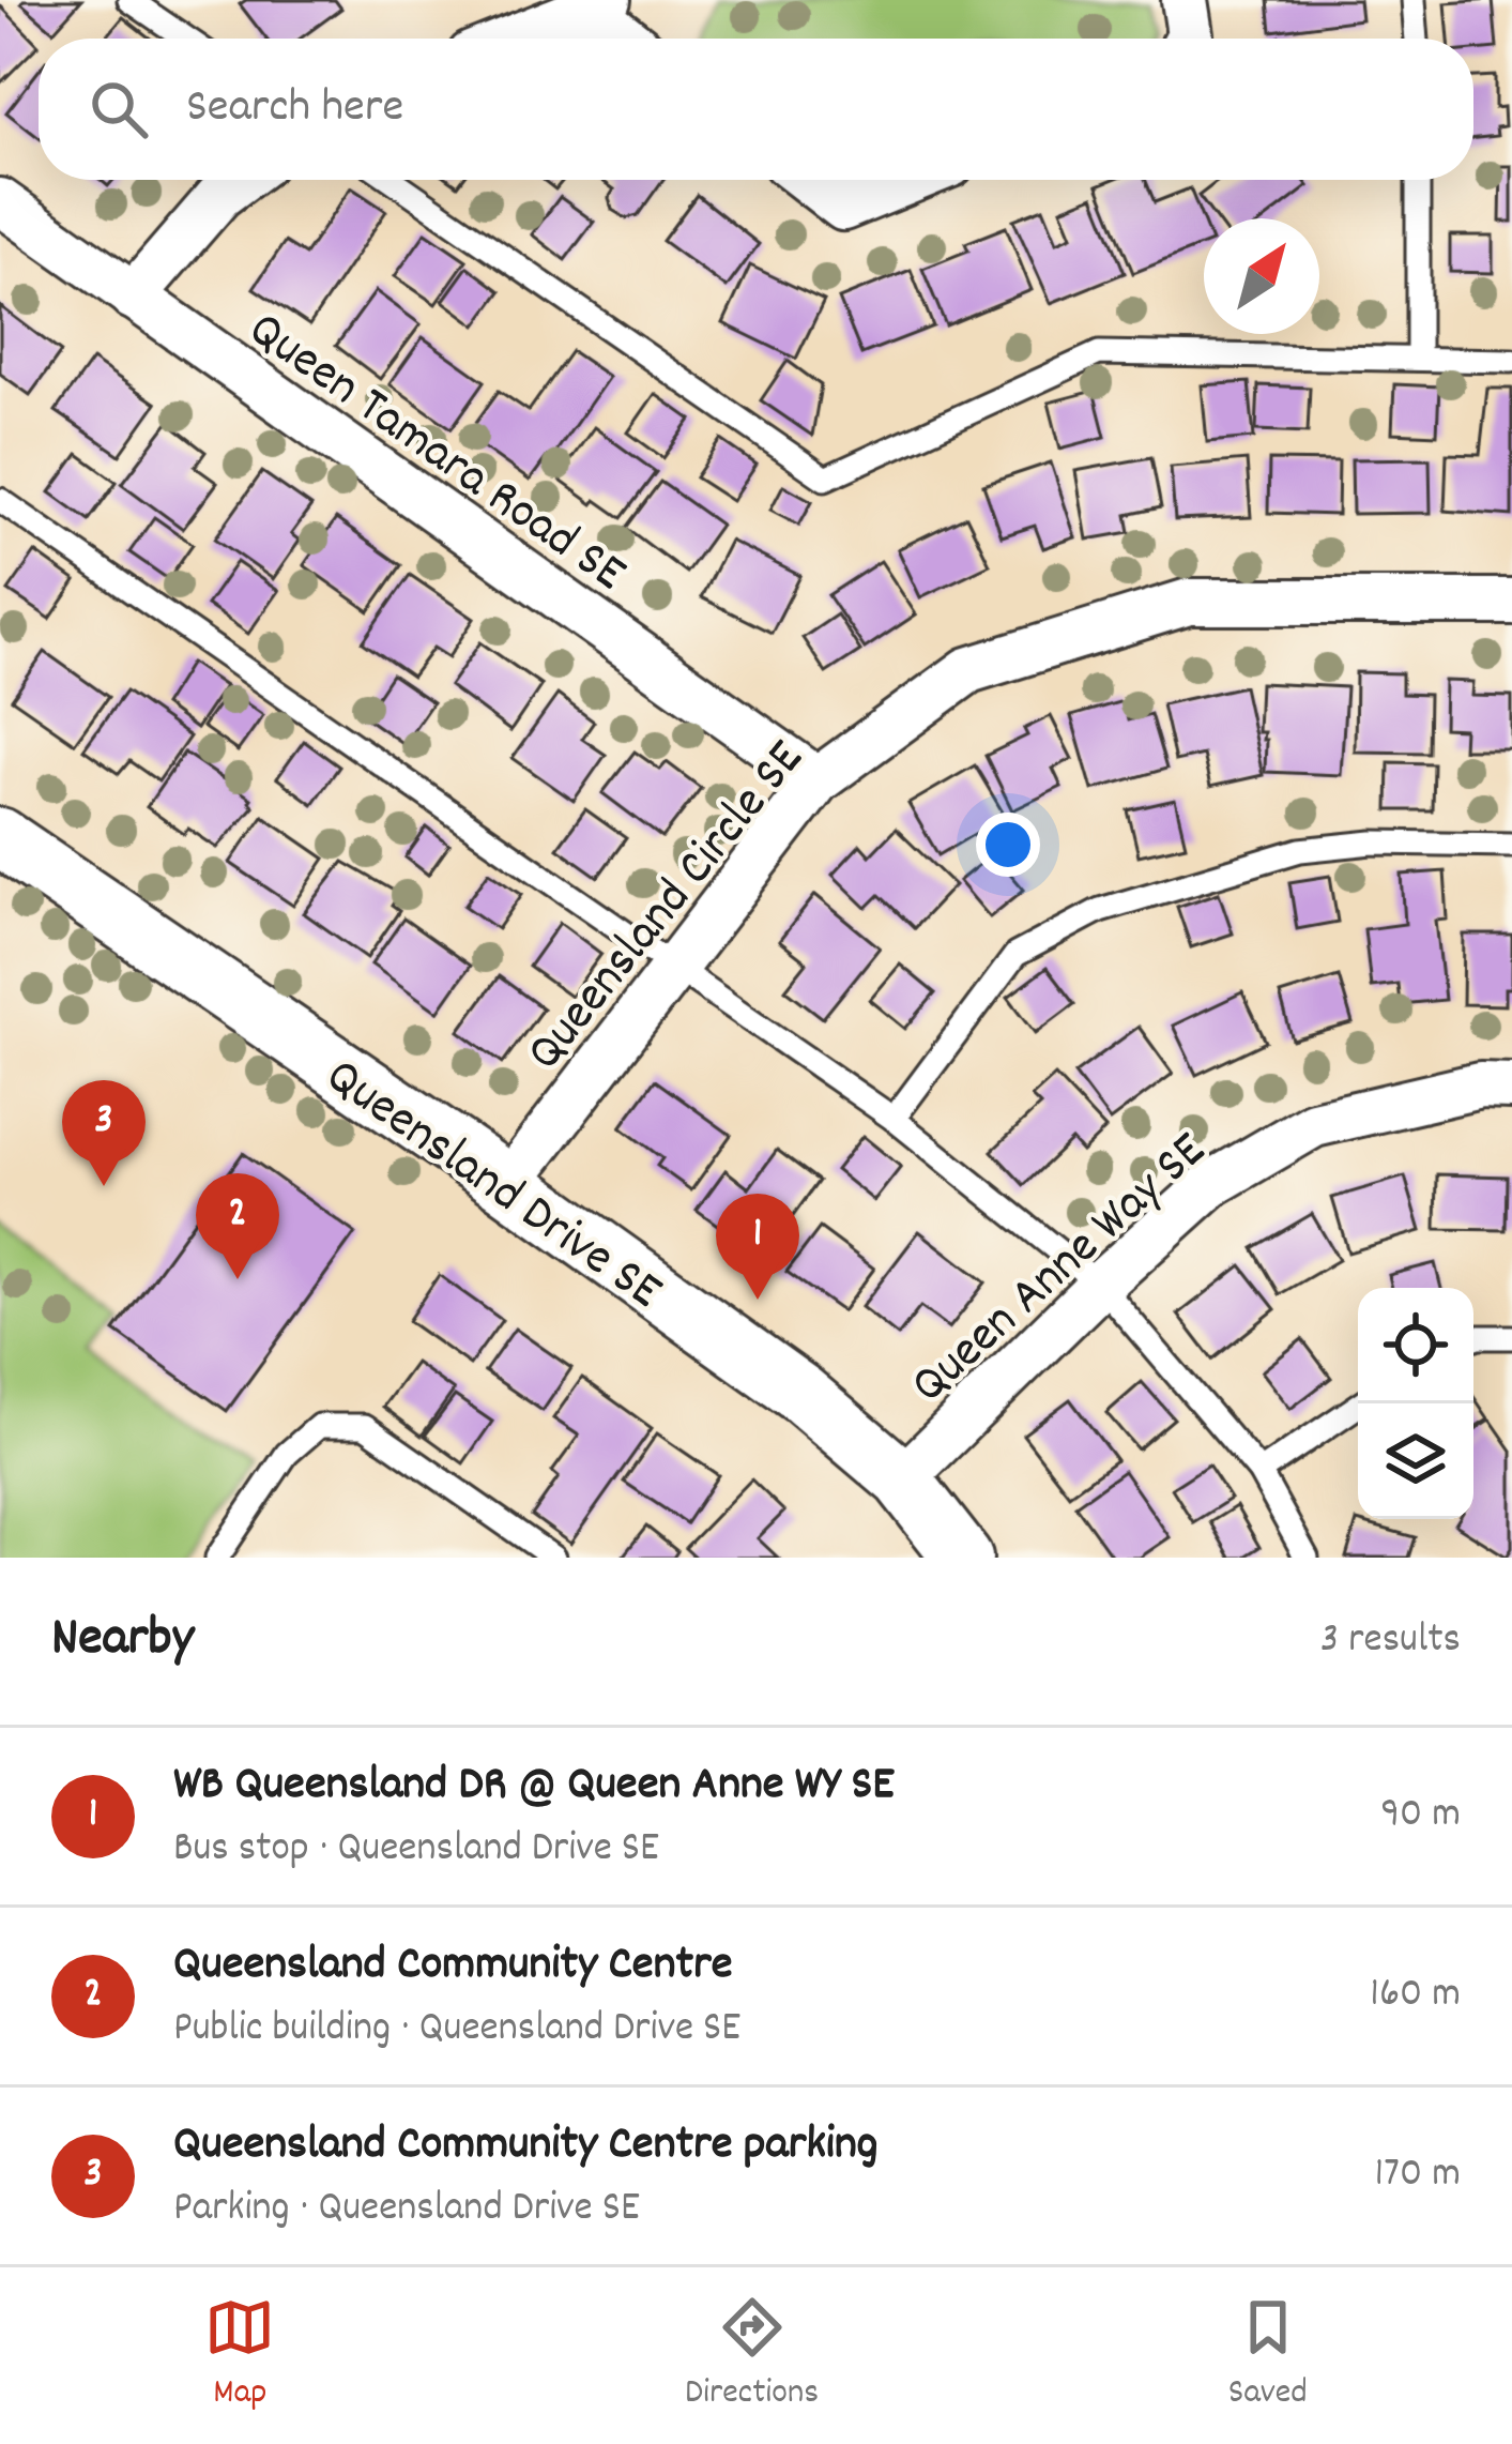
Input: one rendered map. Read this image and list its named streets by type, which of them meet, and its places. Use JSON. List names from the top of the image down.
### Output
{
  "streets": {
    "street": [
      "Queen Tamara Road SE",
      "Queensland Circle SE",
      "Queensland Drive SE",
      "Queen Anne Way SE"
    ]
  },
  "crossings": [
    ["Queen Tamara Road SE", "Queensland Circle SE"],
    ["Queensland Circle SE", "Queensland Drive SE"],
    ["Queensland Drive SE", "Queen Anne Way SE"]
  ],
  "north": "top right",
  "page": {
    "search": "Search here",
    "pins": ["3", "2", "1"],
    "heading": ["Nearby", "3 results"],
    "list": [
      {
        "mark": "1",
        "name": "WB Queensland DR @ Queen Anne WY SE",
        "note": "Bus stop · Queensland Drive SE",
        "value": "90 m"
      },
      {
        "mark": "2",
        "name": "Queensland Community Centre",
        "note": "Public building · Queensland Drive SE",
        "value": "160 m"
      },
      {
        "mark": "3",
        "name": "Queensland Community Centre parking",
        "note": "Parking · Queensland Drive SE",
        "value": "170 m"
      }
    ],
    "nav": ["Map", "Directions", "Saved"]
  }
}
